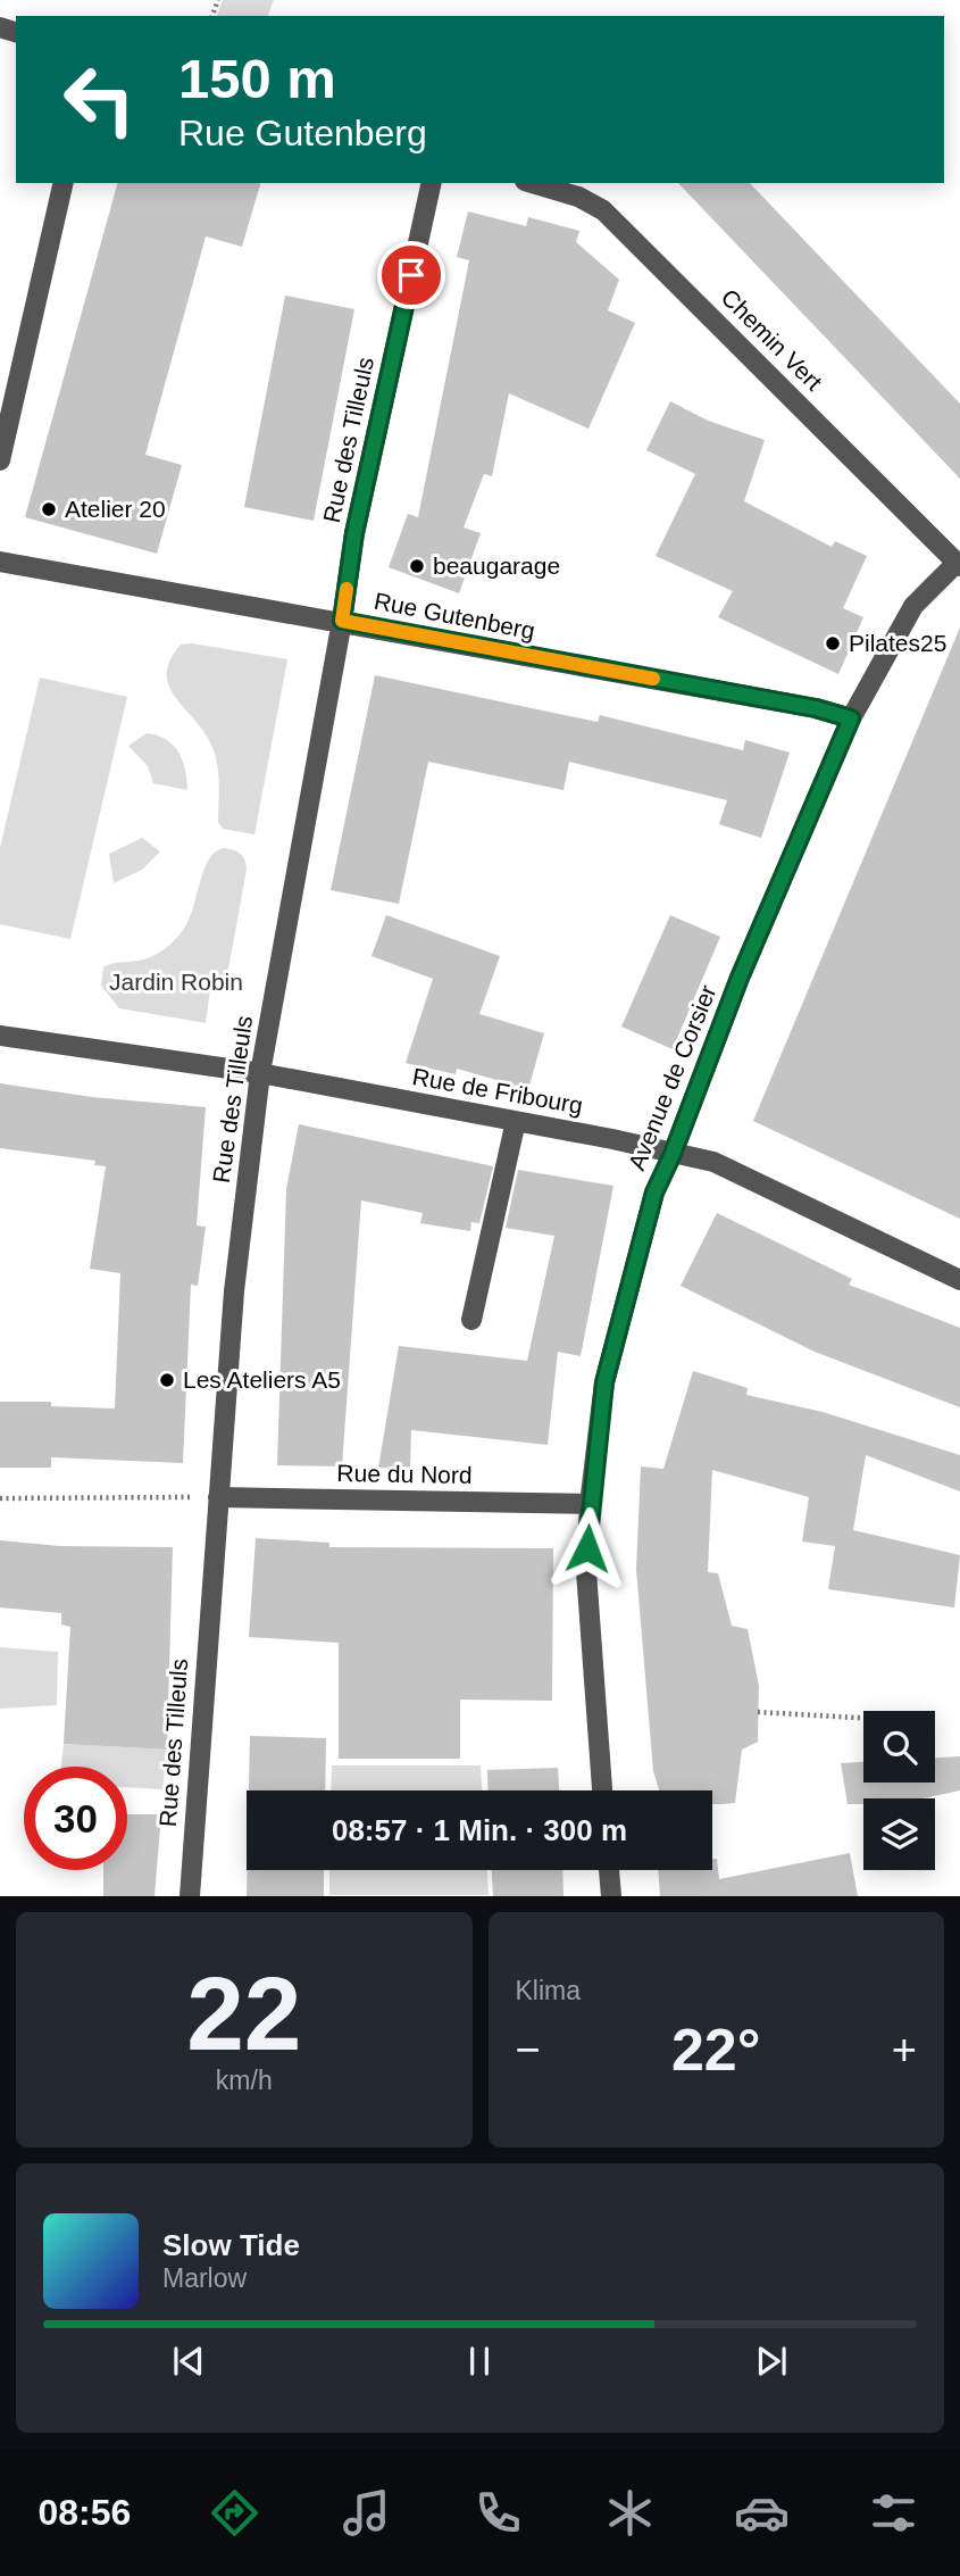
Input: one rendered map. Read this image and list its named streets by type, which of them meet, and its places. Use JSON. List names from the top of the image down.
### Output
{
  "streets": {
    "street": [
      "Chemin Vert",
      "Rue des Tilleuls",
      "Rue Gutenberg",
      "Avenue de Corsier",
      "Rue de Fribourg",
      "Rue du Nord"
    ]
  },
  "crossings": [
    ["Chemin Vert", "Avenue de Corsier"],
    ["Rue des Tilleuls", "Rue Gutenberg"],
    ["Rue des Tilleuls", "Rue de Fribourg"],
    ["Rue des Tilleuls", "Rue du Nord"],
    ["Rue Gutenberg", "Avenue de Corsier"],
    ["Avenue de Corsier", "Rue de Fribourg"],
    ["Avenue de Corsier", "Rue du Nord"]
  ],
  "parks": ["Jardin Robin"],
  "places": [
    "Atelier 20",
    "beaugarage",
    "Pilates25",
    "Les Ateliers A5"
  ],
  "page": {
    "turn": ["150 m", "Rue Gutenberg"],
    "limit": "30",
    "trip": "08:57 · 1 Min. · 300 m",
    "tile": [
      ["22", "km/h"],
      "Klima"
    ],
    "heat": ["−", "22°", "+"],
    "song": ["Slow Tide", "Marlow"],
    "tabs": "08:56"
  }
}
